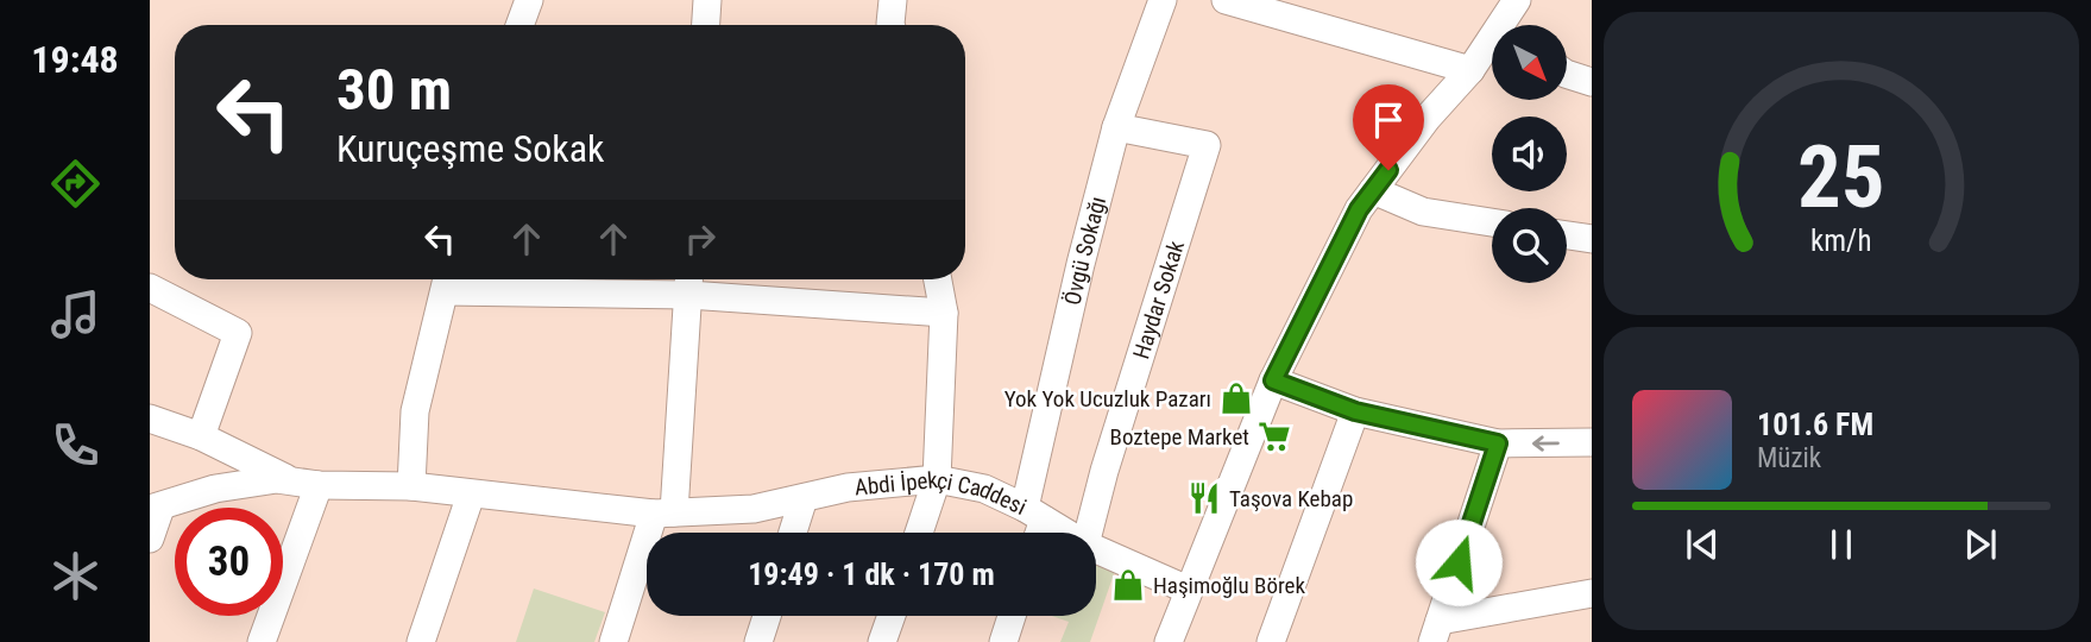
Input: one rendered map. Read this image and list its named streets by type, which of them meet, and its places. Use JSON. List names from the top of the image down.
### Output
{
  "streets": {
    "street": ["Övgü Sokağı", "Haydar Sokak", "Abdi İpekçi Caddesi"]
  },
  "crossings": [
    ["Övgü Sokağı", "Haydar Sokak"],
    ["Övgü Sokağı", "Abdi İpekçi Caddesi"]
  ],
  "places": {
    "shop": ["Yok Yok Ucuzluk Pazarı", "Haşimoğlu Börek"],
    "supermarket": ["Boztepe Market"],
    "restaurant": ["Taşova Kebap"]
  },
  "north": "bottom right",
  "page": {
    "tabs": "19:48",
    "turn": ["30 m", "Kuruçeşme Sokak"],
    "song": ["101.6 FM", "Müzik"],
    "limit": "30",
    "trip": "19:49 · 1 dk · 170 m",
    "gauge": ["25", "km/h"]
  }
}
